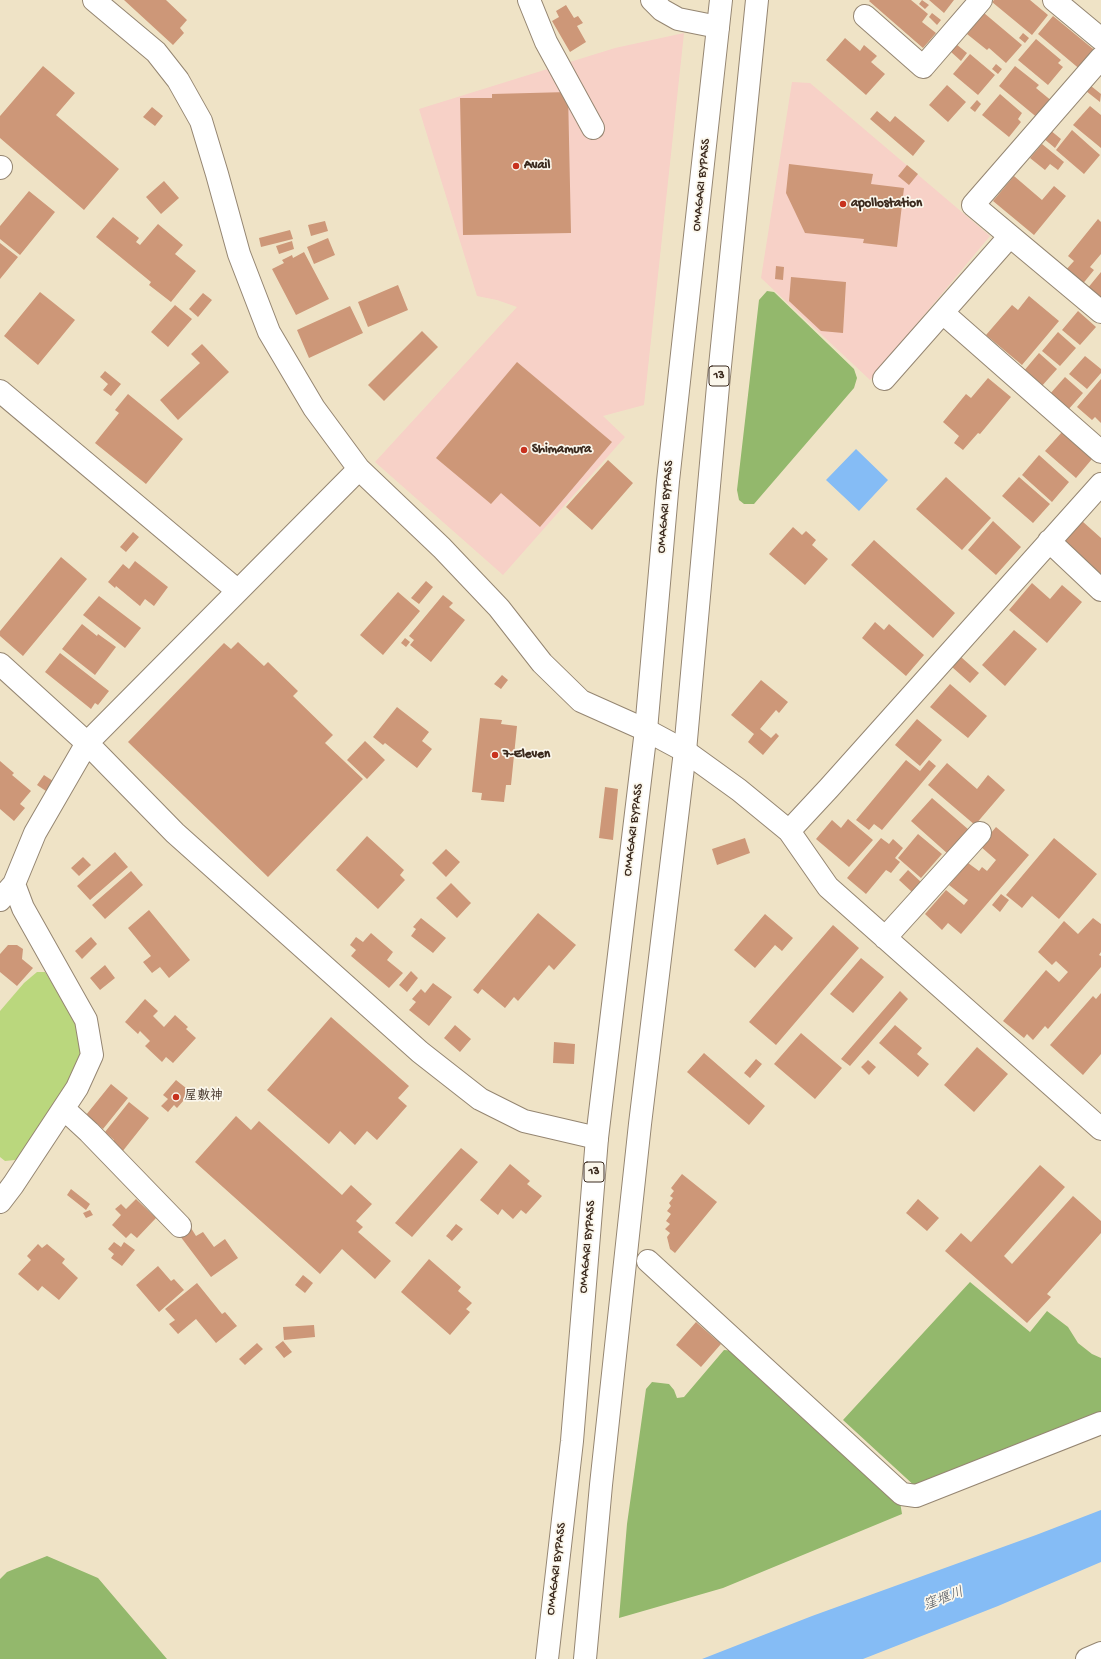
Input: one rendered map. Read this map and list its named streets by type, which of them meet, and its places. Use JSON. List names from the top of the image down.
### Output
{
  "streets": {
    "main road": ["OMAGARI BYPASS", "13"]
  },
  "water": ["窪堰川"],
  "places": [
    "Avail",
    "apollostation",
    "Shimamura",
    "7-Eleven",
    "屋敷神"
  ]
}
